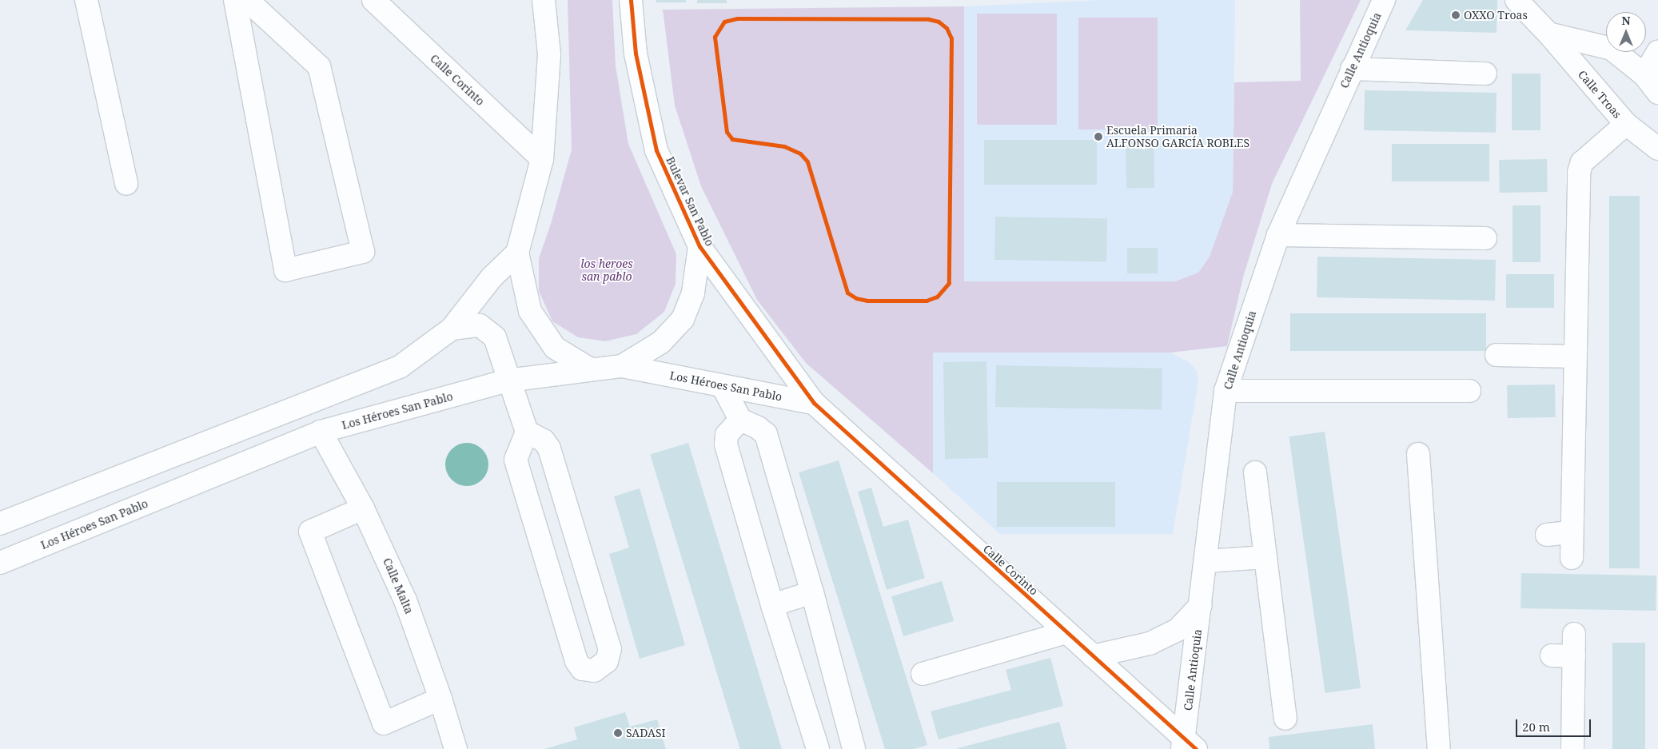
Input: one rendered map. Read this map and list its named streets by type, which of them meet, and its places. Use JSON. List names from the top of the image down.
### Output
{
  "streets": {
    "street": [
      "Calle Antioquia",
      "Calle Corinto",
      "Calle Troas",
      "Bulevar San Pablo",
      "Los Héroes San Pablo",
      "Calle Malta"
    ]
  },
  "crossings": [
    ["Calle Antioquia", "Calle Corinto"],
    ["Calle Corinto", "Bulevar San Pablo"],
    ["Calle Corinto", "Los Héroes San Pablo"],
    ["Bulevar San Pablo", "Los Héroes San Pablo"],
    ["Los Héroes San Pablo", "Calle Malta"]
  ],
  "parks": ["los heroes san pablo"],
  "places": ["OXXO Troas", "Escuela Primaria ALFONSO GARCÍA ROBLES", "SADASI"],
  "scale_bar": "20 m",
  "north": "top"
}
